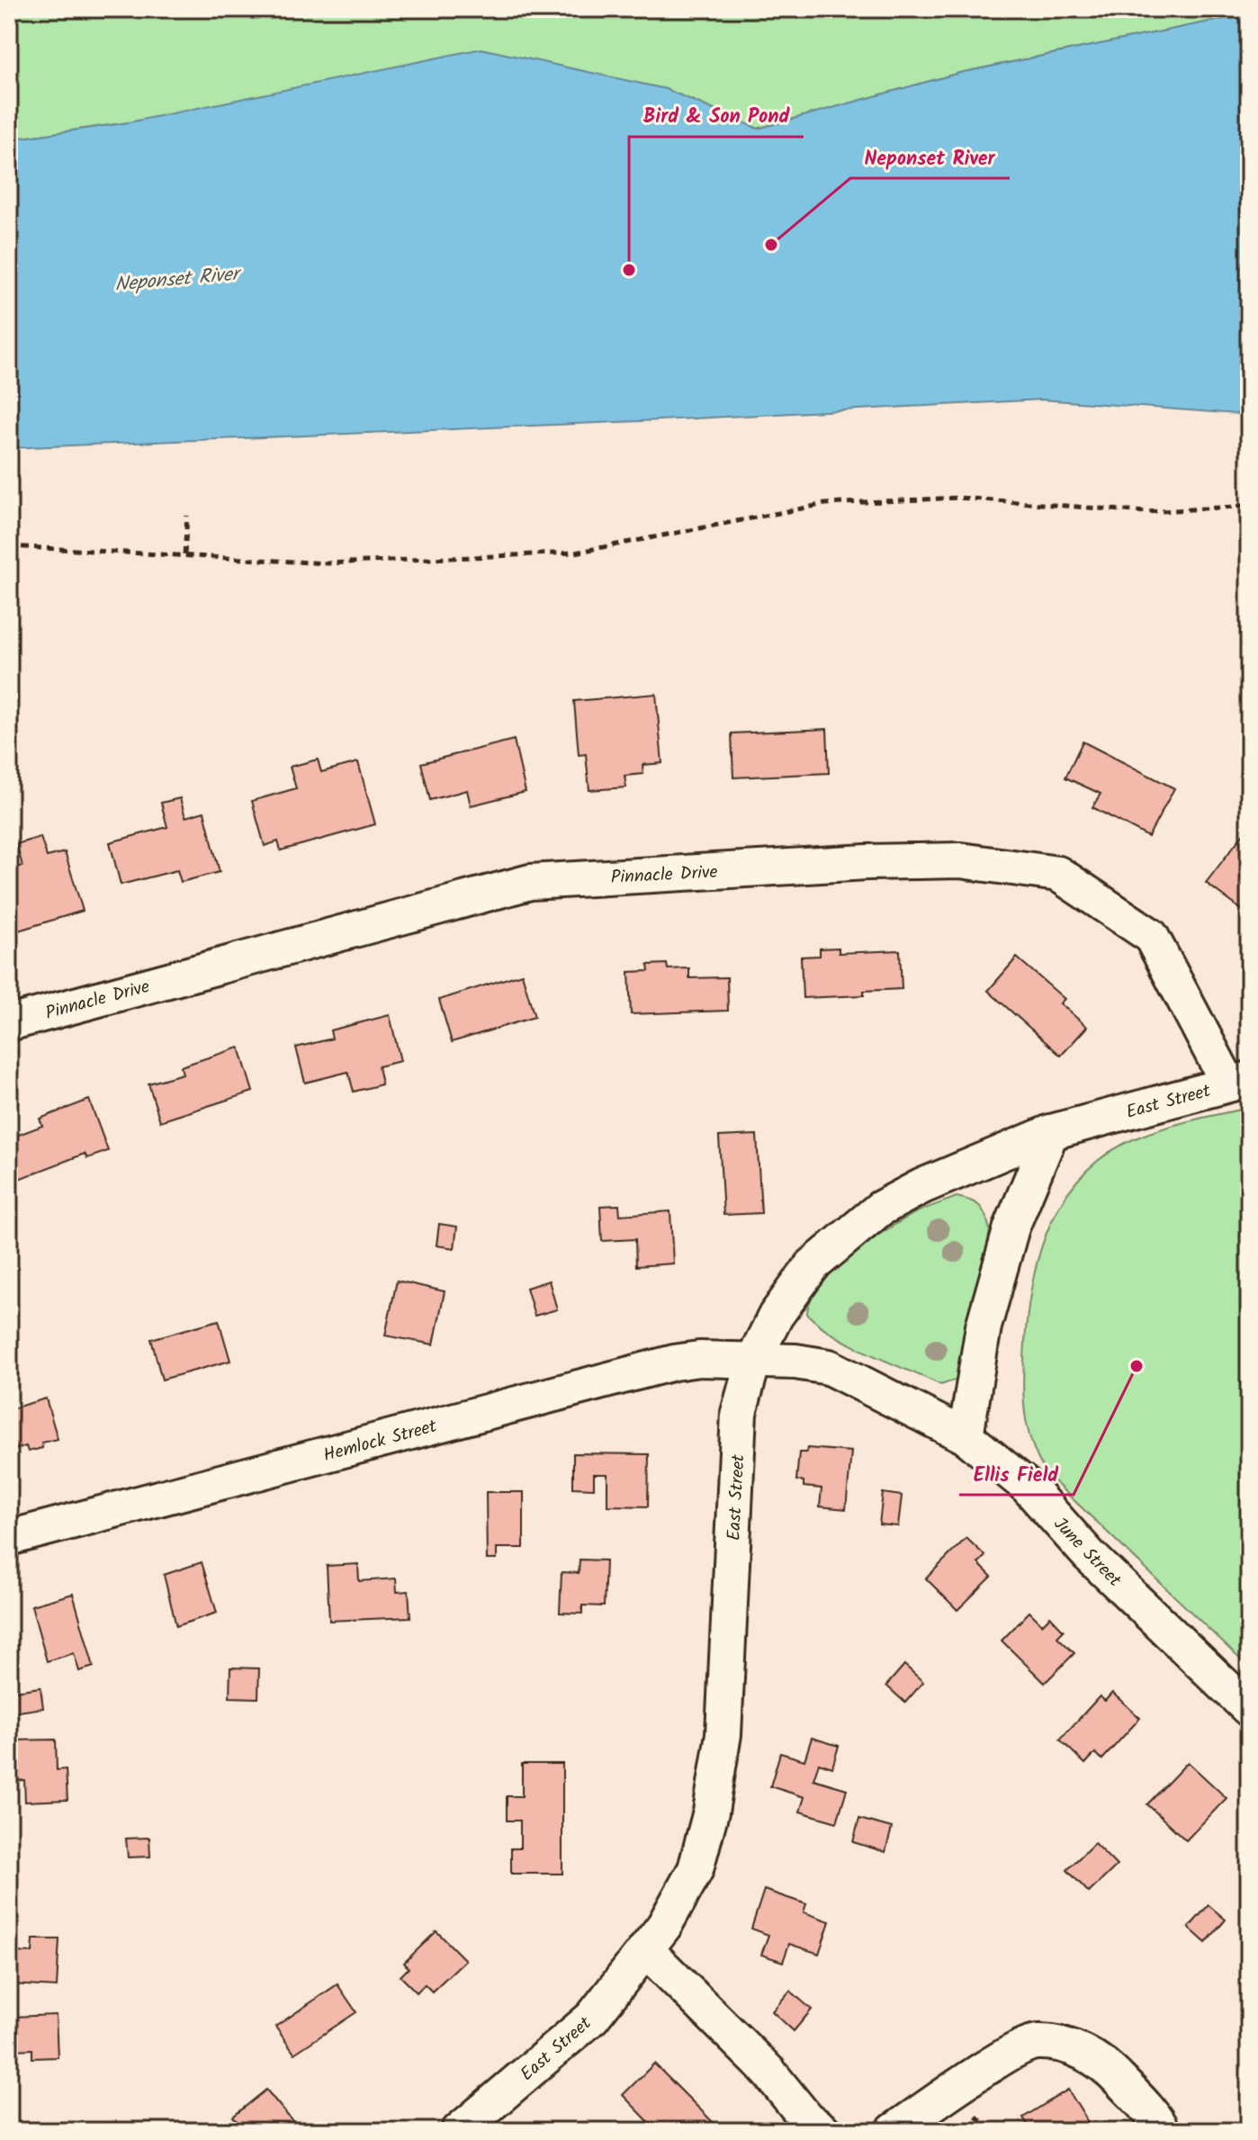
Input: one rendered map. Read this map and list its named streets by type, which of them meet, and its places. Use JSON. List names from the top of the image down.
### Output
{
  "streets": {
    "street": [
      "Pinnacle Drive",
      "East Street",
      "Hemlock Street",
      "June Street"
    ]
  },
  "crossings": [
    ["Pinnacle Drive", "East Street"],
    ["East Street", "Hemlock Street"],
    ["East Street", "June Street"],
    ["Hemlock Street", "June Street"]
  ],
  "water": ["Neponset River"],
  "places": ["Neponset River", "Bird & Son Pond", "Ellis Field"]
}
